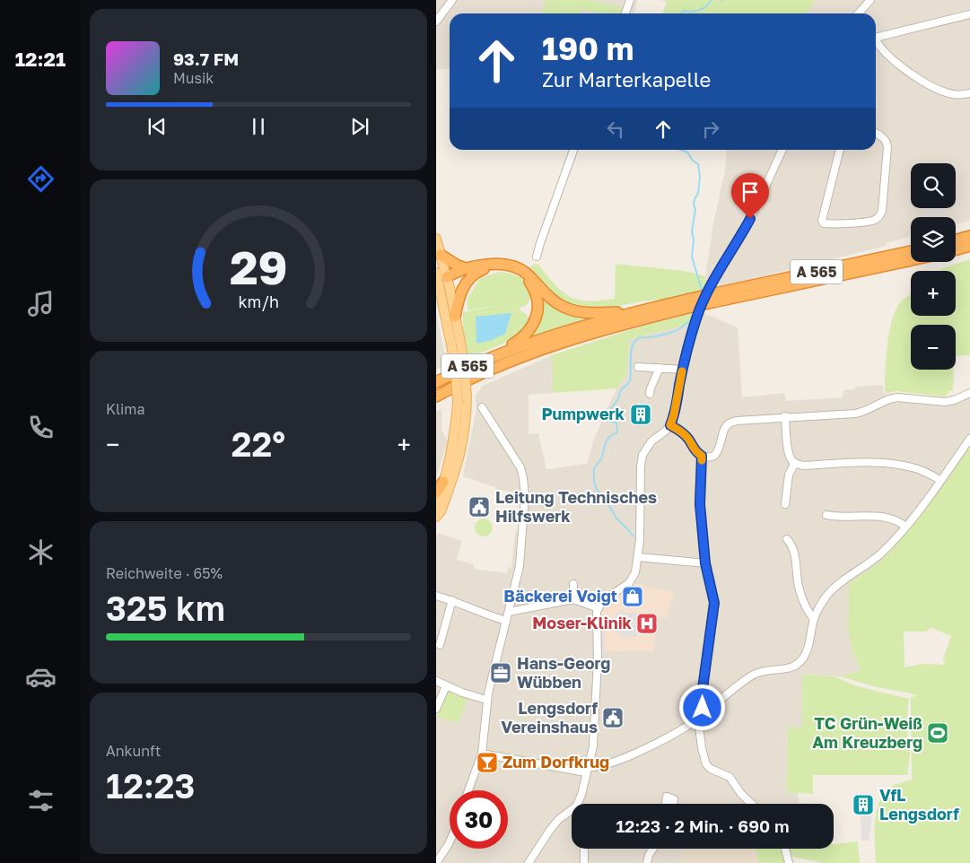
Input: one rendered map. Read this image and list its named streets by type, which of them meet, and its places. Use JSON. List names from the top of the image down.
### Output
{
  "streets": {
    "highway": ["A 565"]
  },
  "places": {
    "building": ["Pumpwerk", "VfL Lengsdorf"],
    "public building": ["Leitung Technisches Hilfswerk", "Lengsdorf Vereinshaus"],
    "shop": ["Bäckerei Voigt"],
    "hospital": ["Moser-Klinik"],
    "office": ["Hans-Georg Wübben"],
    "sports": ["TC Grün-Weiß Am Kreuzberg"],
    "bar": ["Zum Dorfkrug"]
  },
  "page": {
    "tabs": "12:21",
    "turn": ["190 m", "Zur Marterkapelle"],
    "song": ["93.7 FM", "Musik"],
    "map_buttons": ["+", "−"],
    "tile": [
      "Klima",
      ["Reichweite · 65%", "325 km"],
      ["Ankunft", "12:23"]
    ],
    "heat": ["−", "22°", "+"],
    "limit": "30",
    "trip": "12:23 · 2 Min. · 690 m",
    "gauge": ["29", "km/h"]
  }
}
